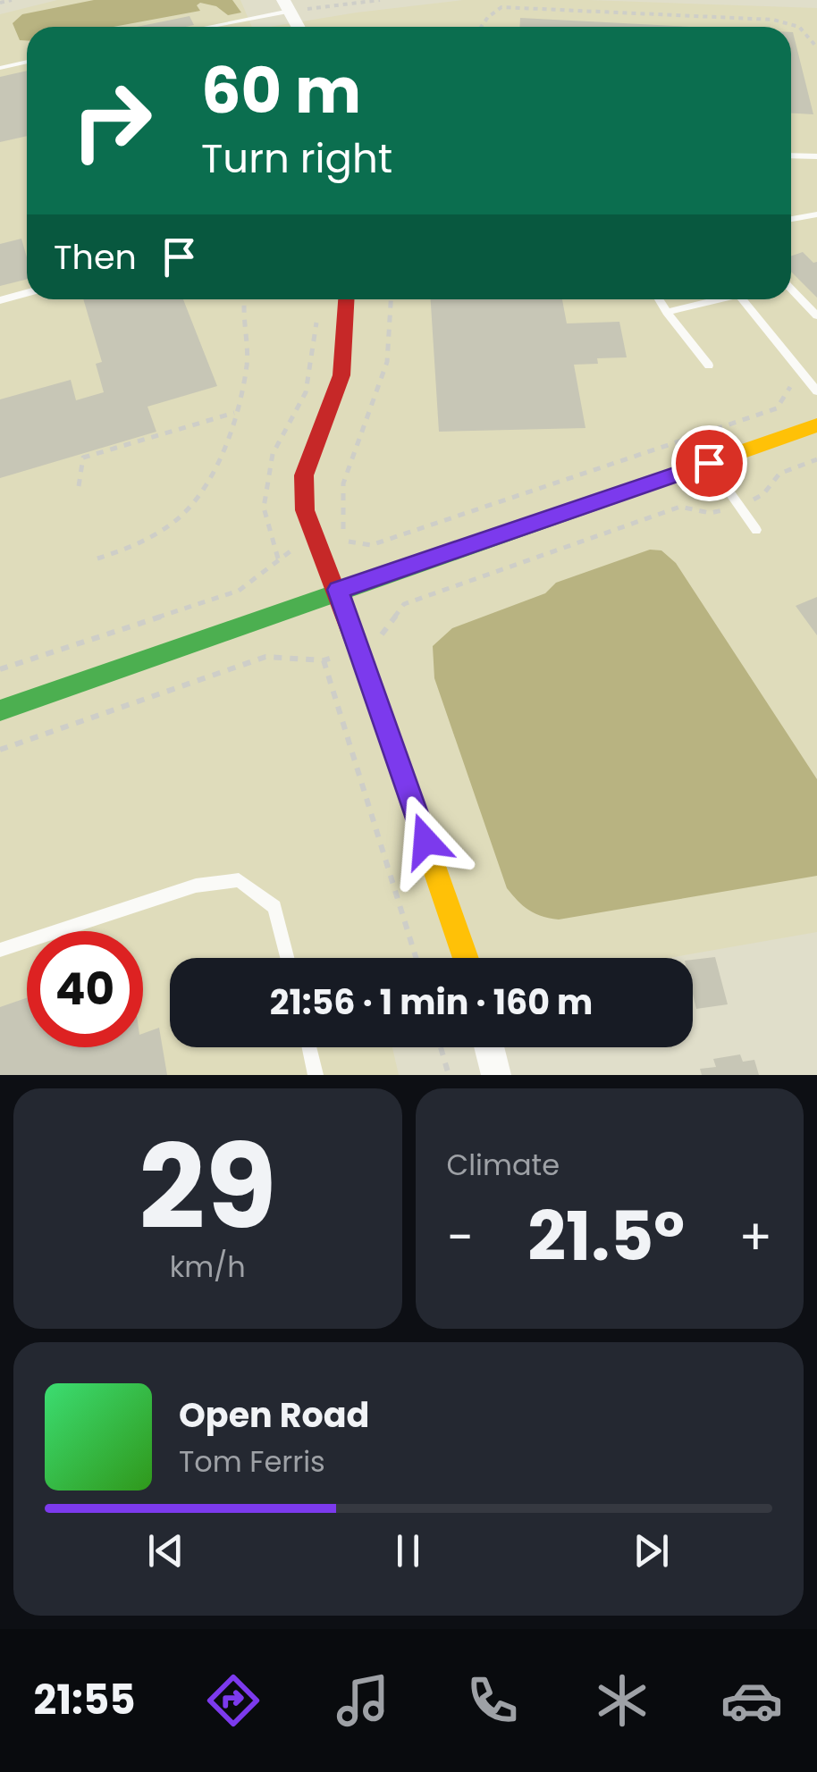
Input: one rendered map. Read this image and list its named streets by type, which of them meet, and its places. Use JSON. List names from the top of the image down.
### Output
{
  "page": {
    "turn": ["60 m", "Turn right"],
    "then": "Then",
    "limit": "40",
    "trip": "21:56 · 1 min · 160 m",
    "tile": [
      ["29", "km/h"],
      "Climate"
    ],
    "heat": ["−", "21.5°", "+"],
    "song": ["Open Road", "Tom Ferris"],
    "tabs": "21:55"
  }
}
